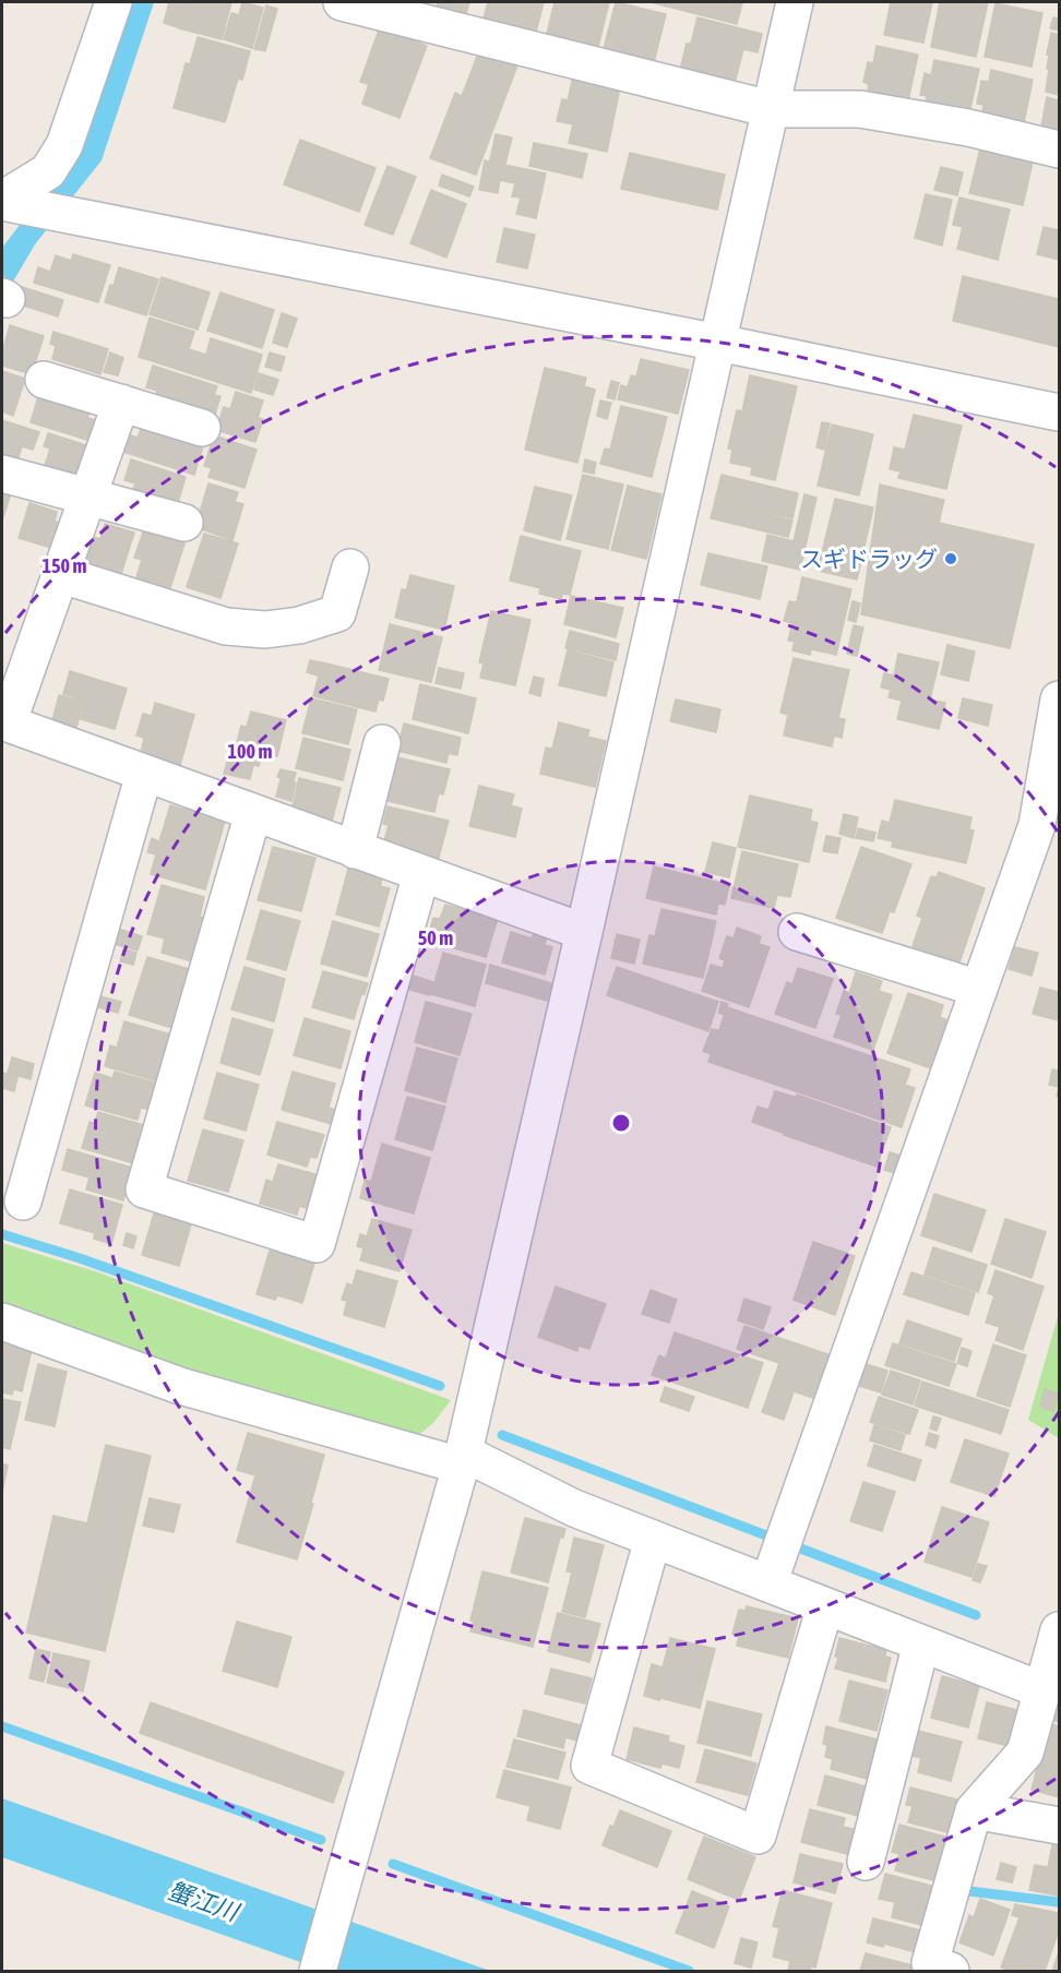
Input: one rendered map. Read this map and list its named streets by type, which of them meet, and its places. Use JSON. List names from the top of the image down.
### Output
{
  "water": ["蟹江川"],
  "places": ["スギドラッグ"],
  "rings": ["150 m", "100 m", "50 m"]
}
